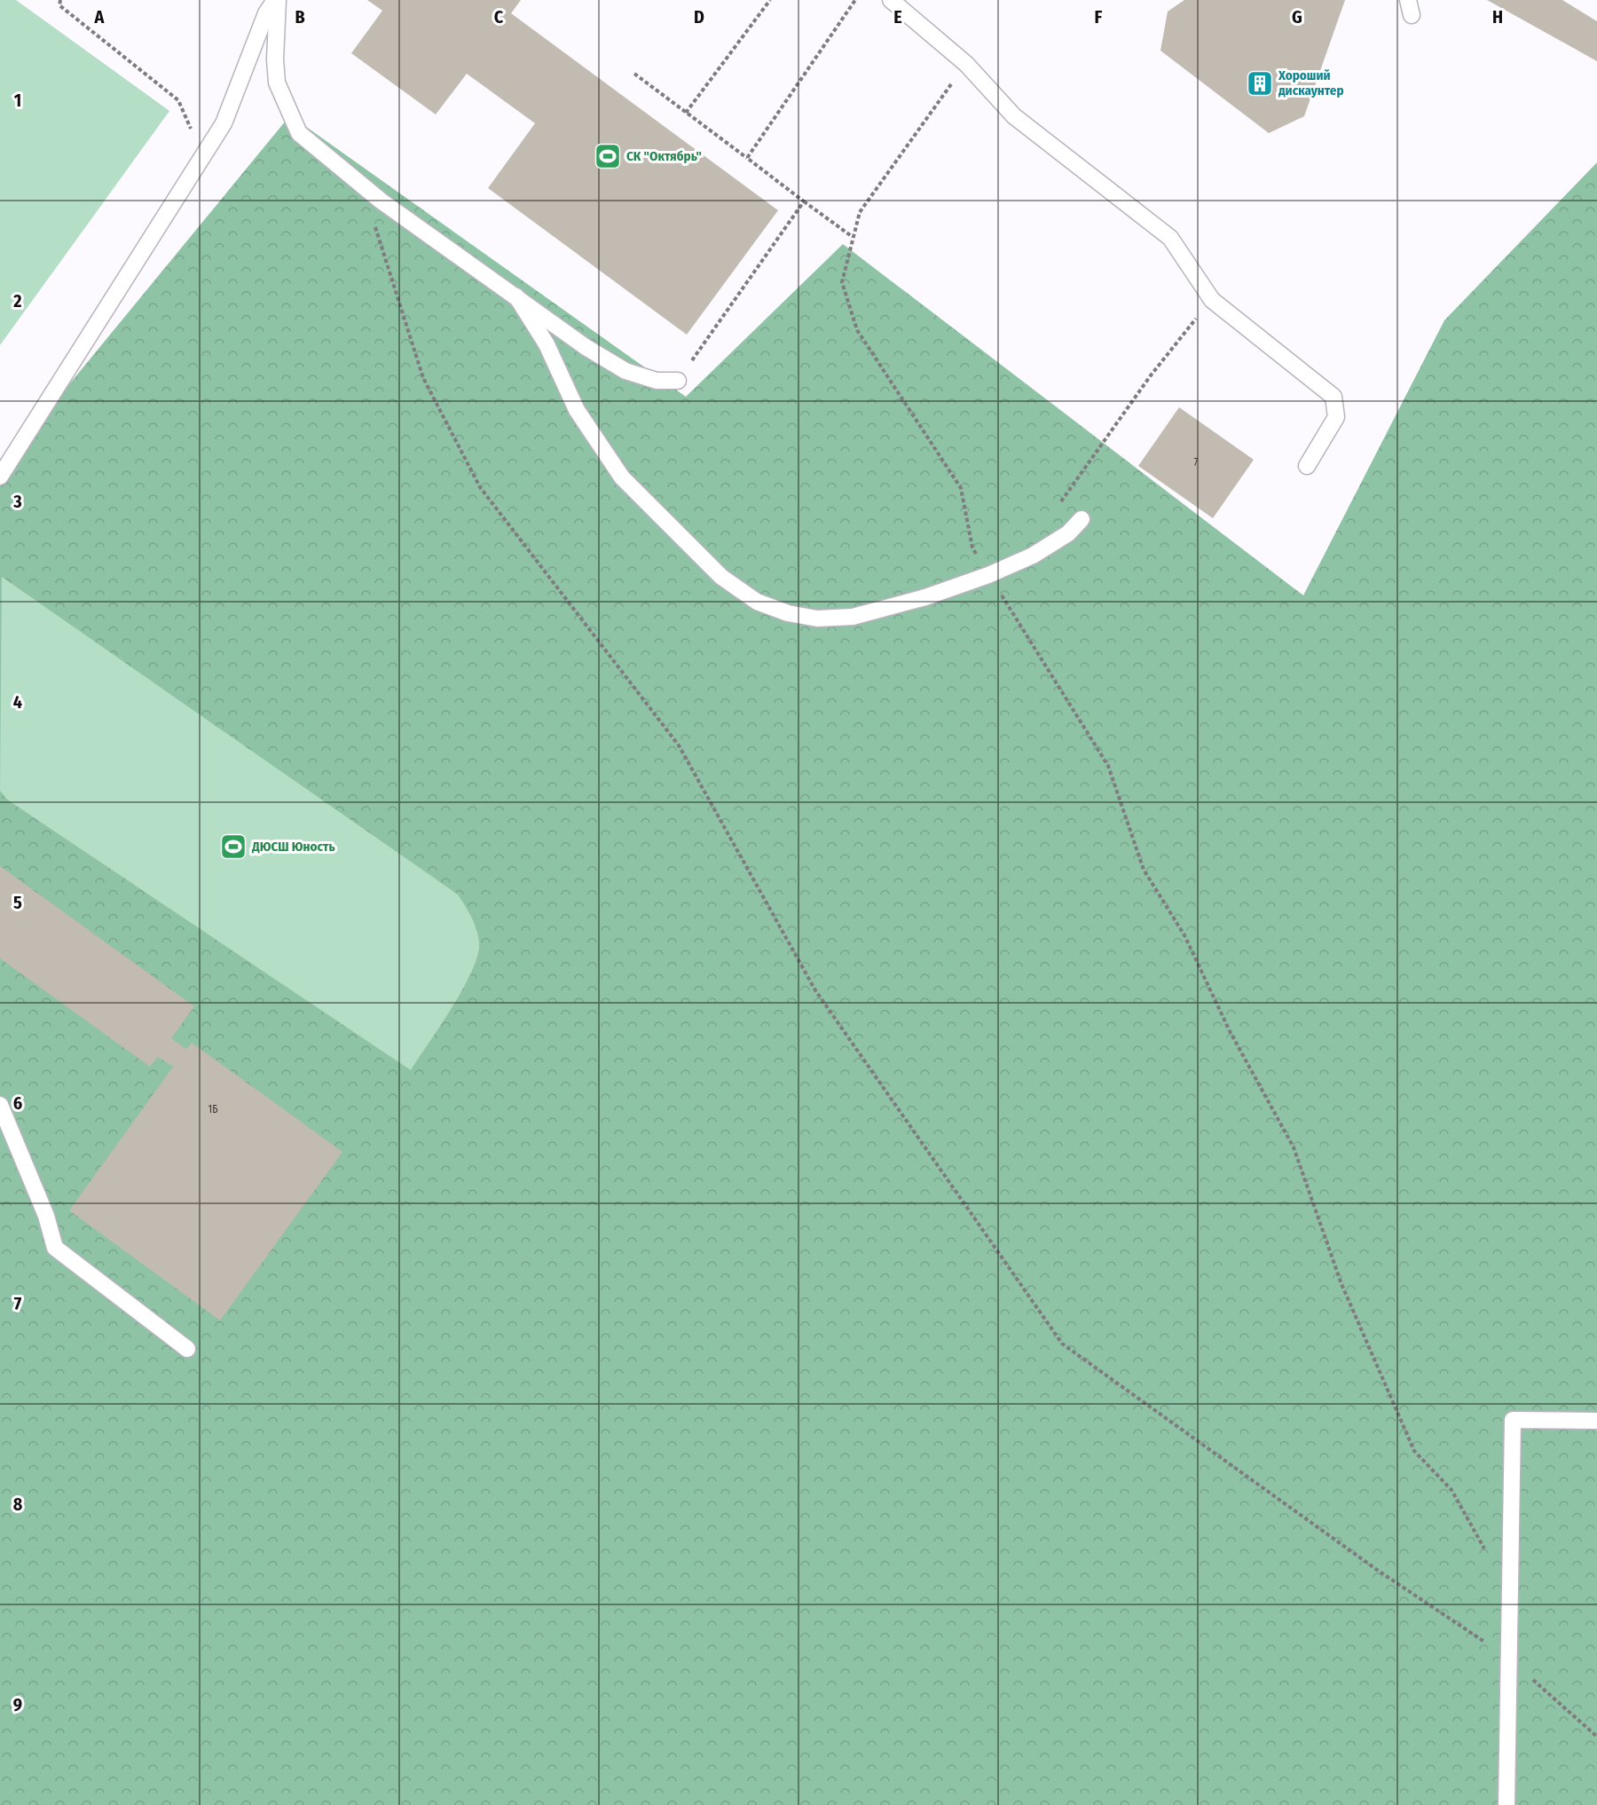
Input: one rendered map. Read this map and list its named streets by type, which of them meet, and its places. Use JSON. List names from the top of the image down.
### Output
{
  "places": {
    "building": ["Хороший дискаунтер"],
    "sports": ["СК \"Октябрь\"", "ДЮСШ Юность"]
  },
  "house_numbers": ["7", "1Б"],
  "grid": {
    "columns": [
      "A",
      "B",
      "C",
      "D",
      "E",
      "F",
      "G",
      "H"
    ],
    "rows": [
      "1",
      "2",
      "3",
      "4",
      "5",
      "6",
      "7",
      "8",
      "9"
    ]
  }
}
